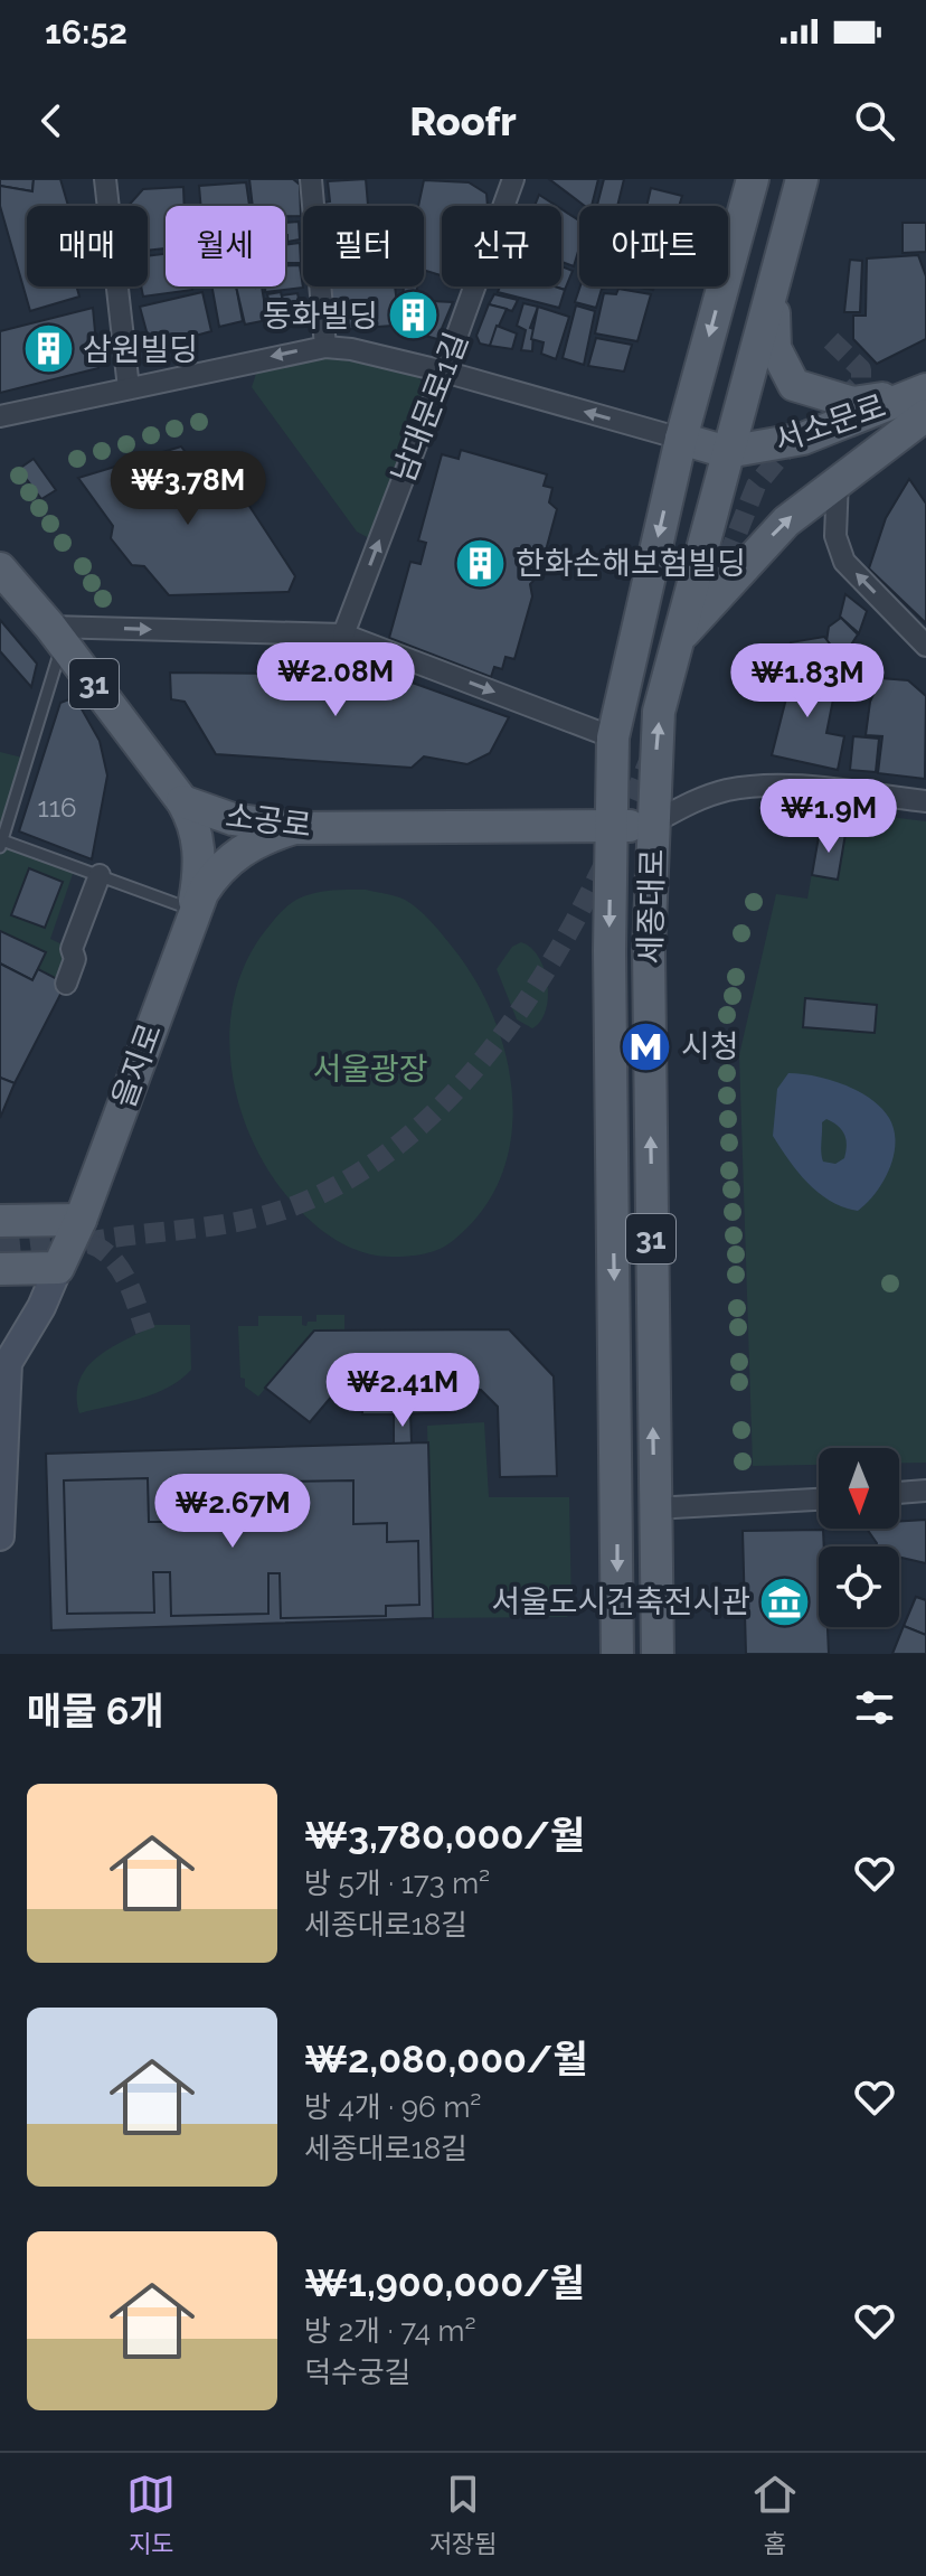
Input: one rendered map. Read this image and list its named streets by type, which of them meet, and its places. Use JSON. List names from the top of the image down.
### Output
{
  "streets": {
    "main road": [
      "서소문로",
      "31",
      "소공로",
      "세종대로",
      "을지로"
    ],
    "street": ["남대문로1길"]
  },
  "crossings": [
    ["서소문로", "세종대로"],
    ["소공로", "세종대로"],
    ["소공로", "을지로"]
  ],
  "one_way": ["남대문로1길"],
  "parks": ["서울광장"],
  "places": {
    "building": ["동화빌딩", "삼원빌딩", "한화손해보험빌딩"],
    "metro station": ["시청"],
    "museum": ["서울도시건축전시관"]
  },
  "house_numbers": ["116"],
  "north": "bottom",
  "page": {
    "status": "16:52",
    "header": "Roofr",
    "chip": [
      "매매",
      "월세",
      "필터",
      "신규",
      "아파트"
    ],
    "price": [
      "₩3.78M",
      "₩2.08M",
      "₩1.83M",
      "₩1.9M",
      "₩2.41M",
      "₩2.67M"
    ],
    "heading": "매물 6개",
    "list": [
      {
        "name": "₩3,780,000/월",
        "note": "방 5개 · 173 m² · 세종대로18길"
      },
      {
        "name": "₩2,080,000/월",
        "note": "방 4개 · 96 m² · 세종대로18길"
      },
      {
        "name": "₩1,900,000/월",
        "note": "방 2개 · 74 m² · 덕수궁길"
      }
    ],
    "tabs": ["지도", "저장됨", "홈"]
  }
}
